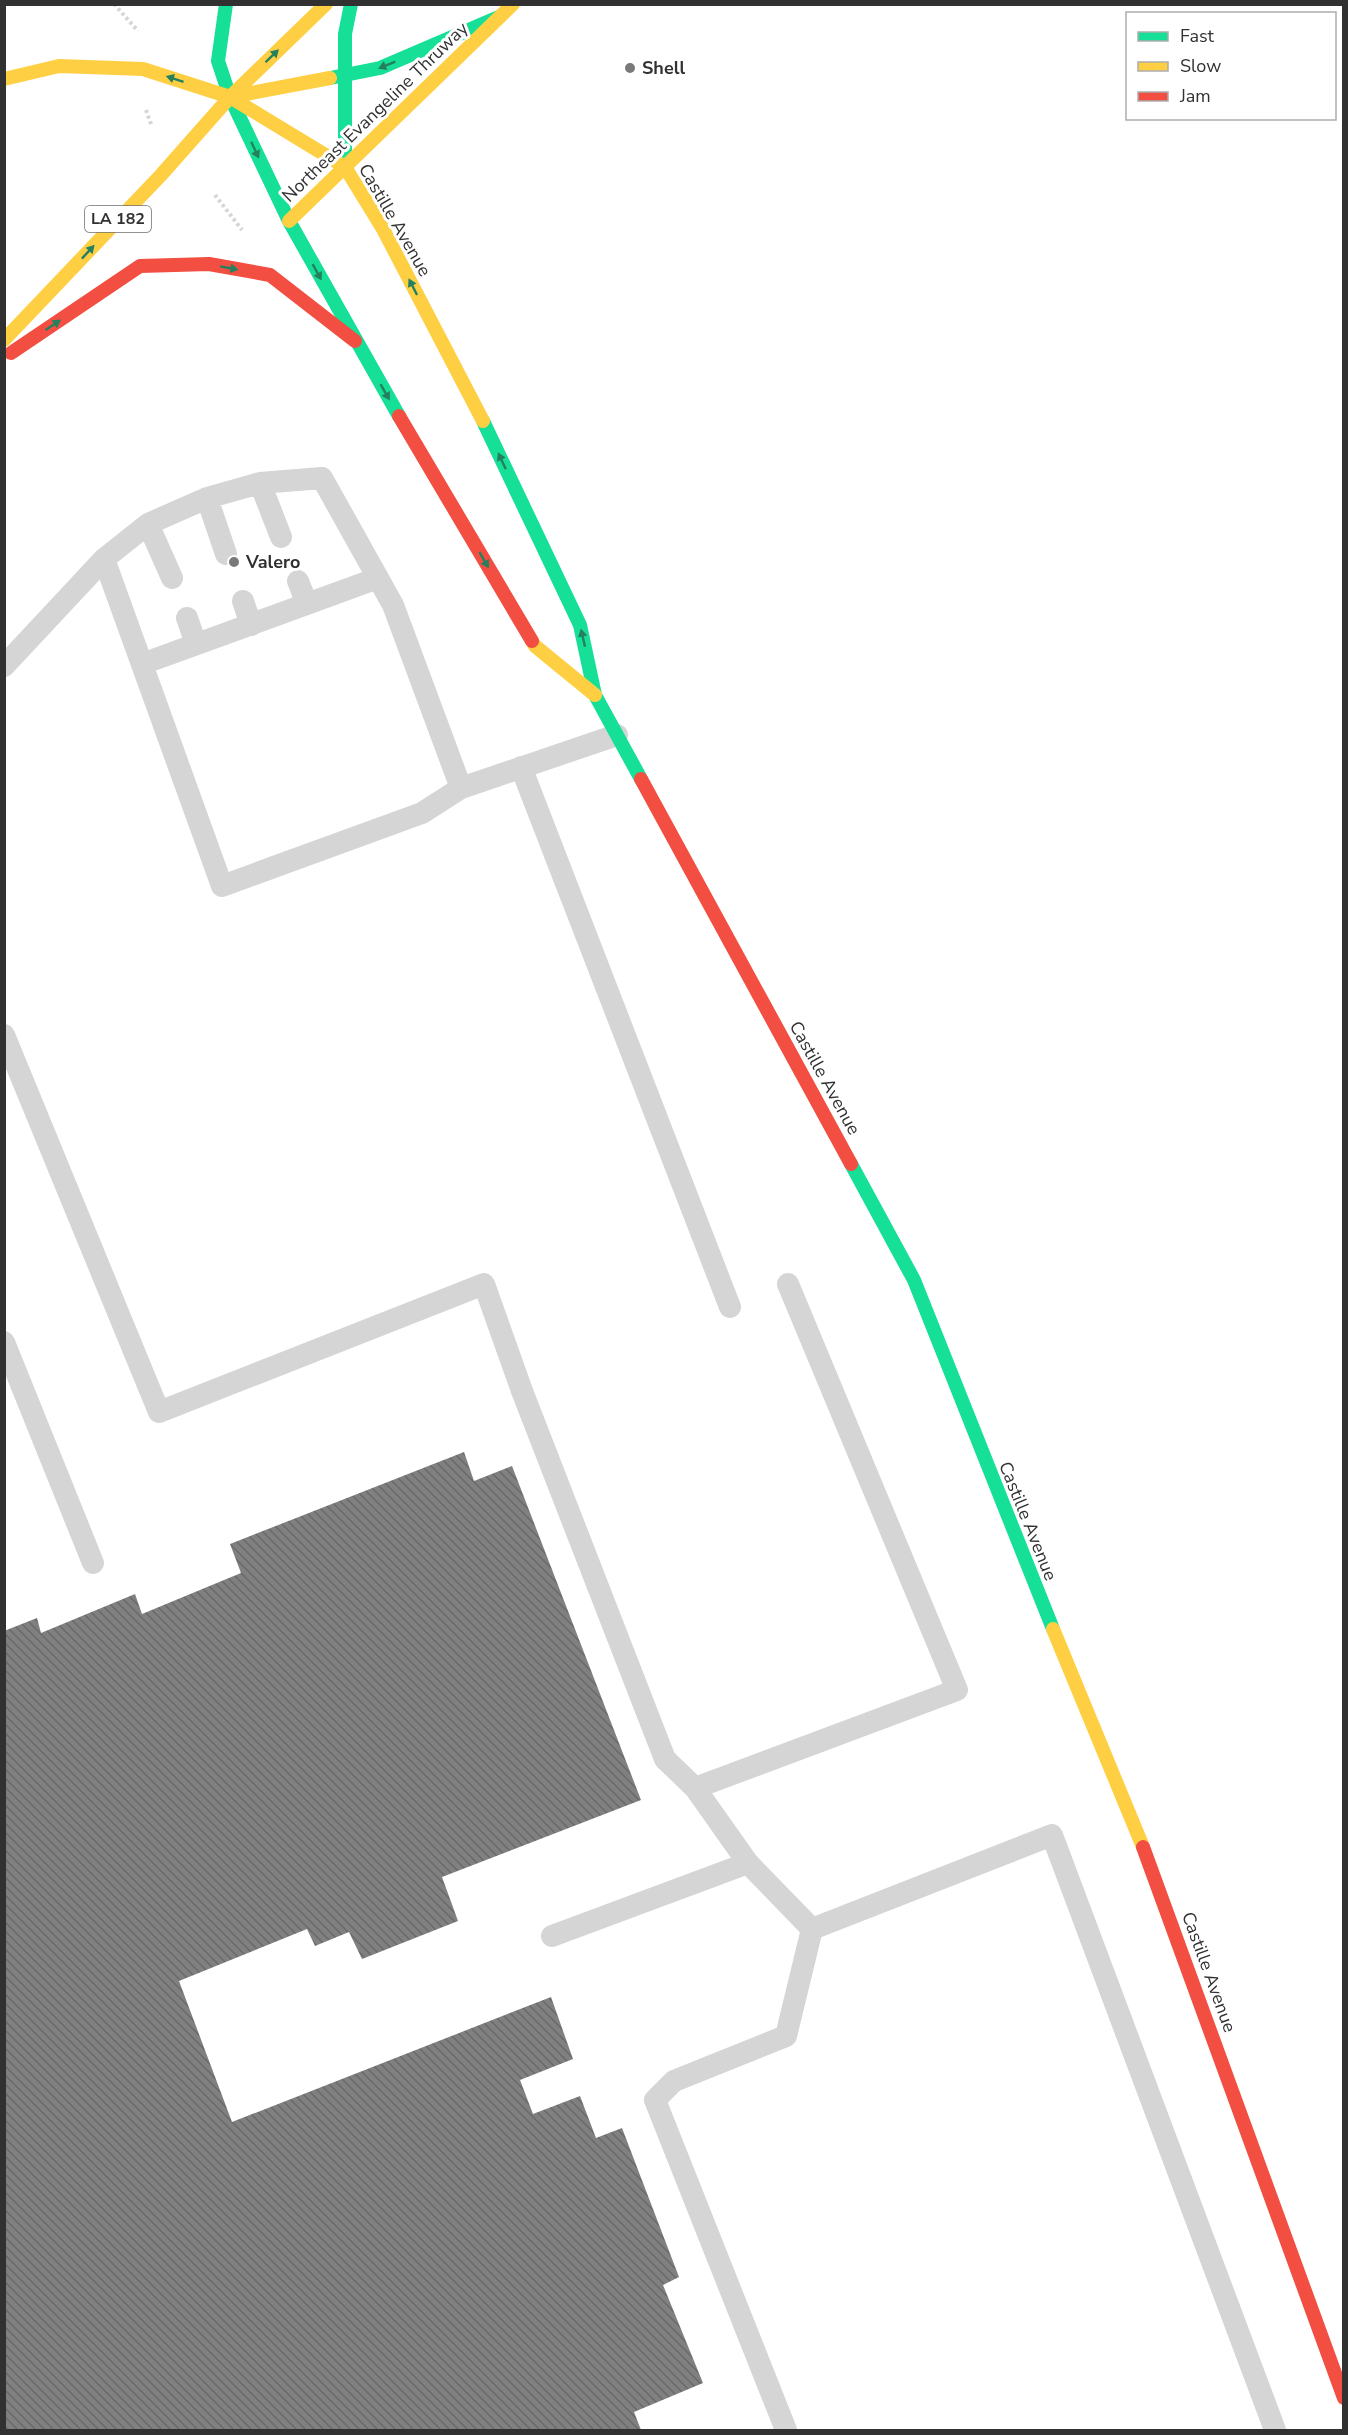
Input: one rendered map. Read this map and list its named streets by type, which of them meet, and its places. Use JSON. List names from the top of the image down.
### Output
{
  "streets": {
    "main road": ["Northeast Evangeline Thruway", "LA 182", "Castille Avenue"]
  },
  "crossings": [
    ["Northeast Evangeline Thruway", "Castille Avenue"],
    ["LA 182", "Castille Avenue"]
  ],
  "places": ["Shell", "Valero"],
  "legend": ["Fast", "Slow", "Jam"]
}
